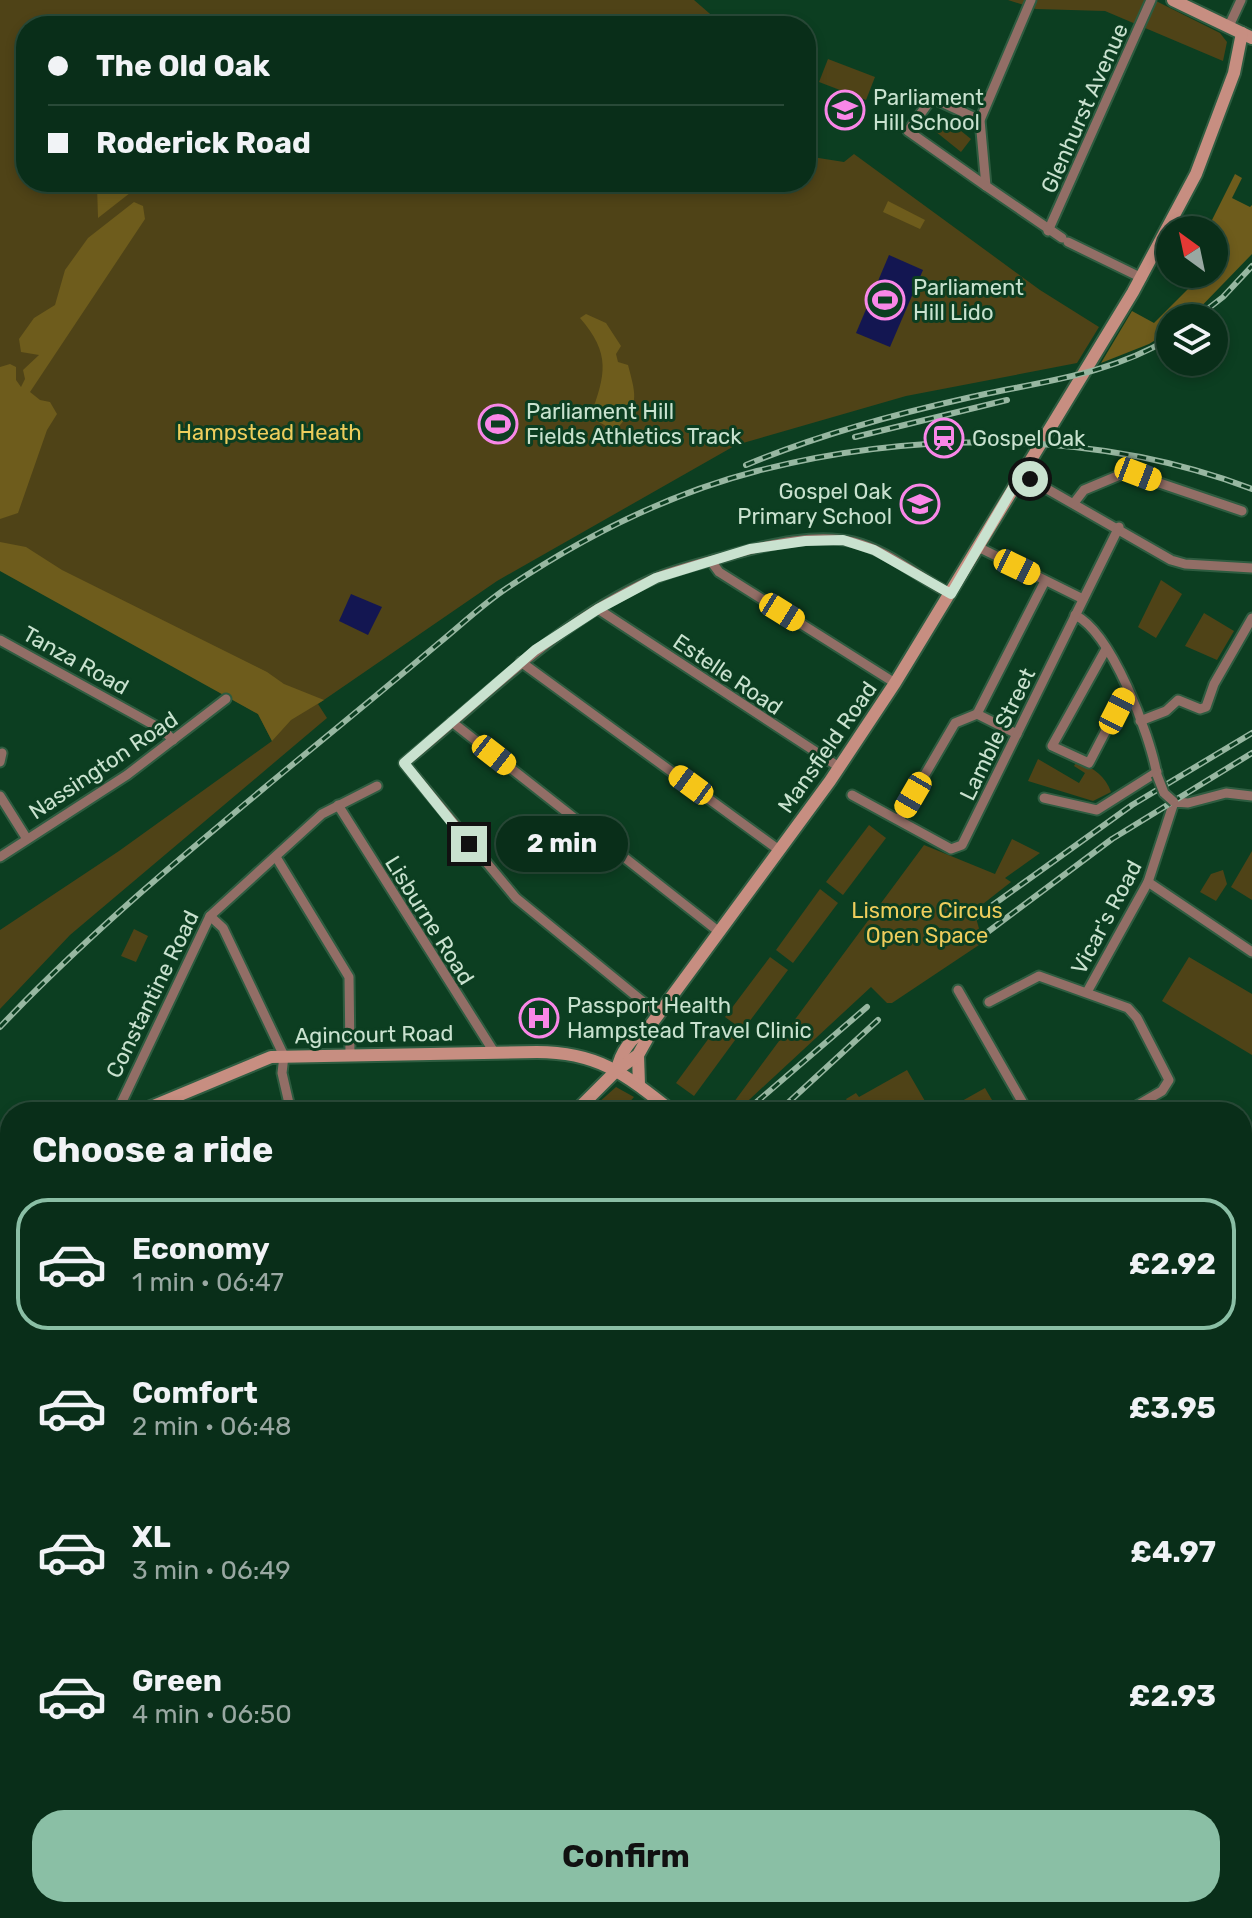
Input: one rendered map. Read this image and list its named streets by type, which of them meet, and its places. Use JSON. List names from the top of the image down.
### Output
{
  "streets": {
    "main road": ["Mansfield Road", "Agincourt Road"],
    "street": [
      "Glenhurst Avenue",
      "Tanza Road",
      "Estelle Road",
      "Lamble Street",
      "Nassington Road",
      "Vicar's Road",
      "Lisburne Road",
      "Constantine Road"
    ]
  },
  "crossings": [
    ["Tanza Road", "Nassington Road"],
    ["Estelle Road", "Mansfield Road"],
    ["Mansfield Road", "Agincourt Road"],
    ["Lisburne Road", "Constantine Road"],
    ["Lisburne Road", "Agincourt Road"]
  ],
  "parks": ["Hampstead Heath", "Lismore Circus Open Space"],
  "places": {
    "school or university": ["Parliament Hill School", "Gospel Oak Primary School"],
    "sports": ["Parliament Hill Lido", "Parliament Hill Fields Athletics Track"],
    "station": ["Gospel Oak"],
    "hospital": ["Passport Health Hampstead Travel Clinic"]
  },
  "north": "top left",
  "page": {
    "banner": ["The Old Oak", "Roderick Road"],
    "bubble": "2 min",
    "heading": "Choose a ride",
    "list": [
      {
        "name": "Economy",
        "note": "1 min · 06:47",
        "value": "£2.92"
      },
      {
        "name": "Comfort",
        "note": "2 min · 06:48",
        "value": "£3.95"
      },
      {
        "name": "XL",
        "note": "3 min · 06:49",
        "value": "£4.97"
      },
      {
        "name": "Green",
        "note": "4 min · 06:50",
        "value": "£2.93"
      }
    ],
    "buttons": "Confirm"
  }
}
